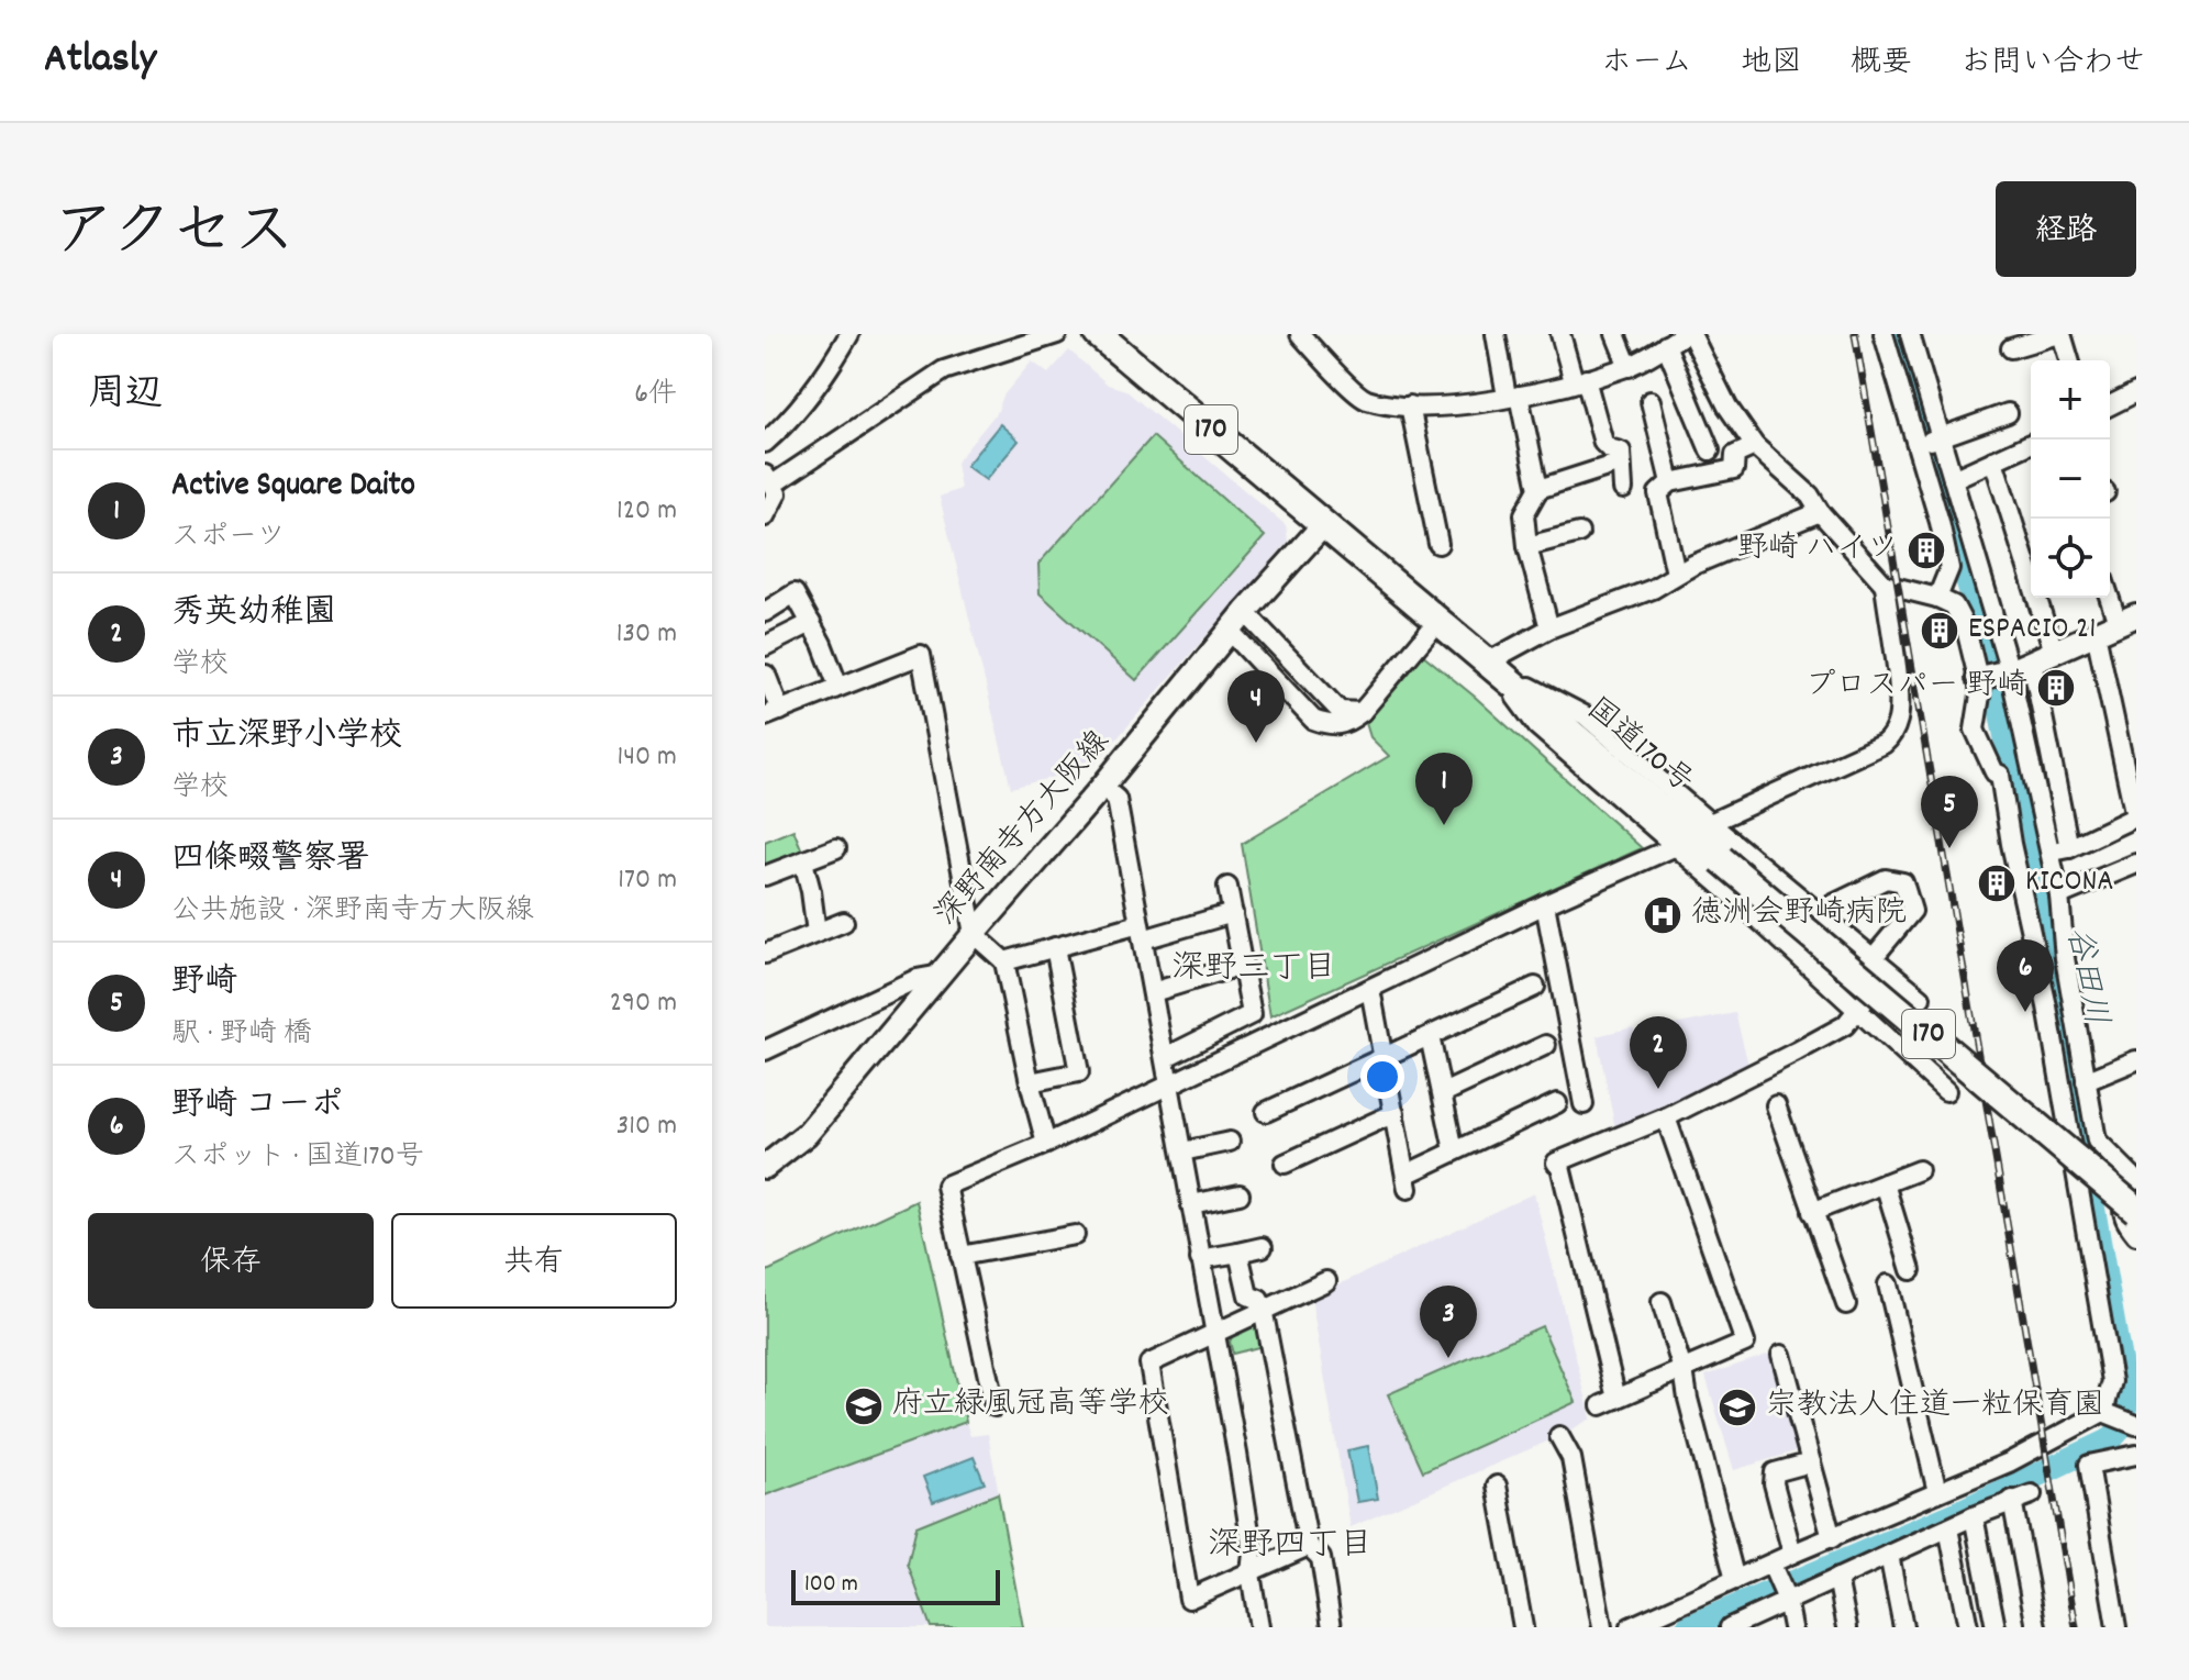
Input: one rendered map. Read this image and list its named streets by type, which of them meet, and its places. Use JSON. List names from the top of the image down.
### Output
{
  "streets": {
    "highway": ["170", "国道170号"],
    "main road": ["深野南寺方大阪線"]
  },
  "crossings": [
    ["国道170号", "深野南寺方大阪線"]
  ],
  "districts": ["深野三丁目", "深野四丁目"],
  "water": ["谷田川"],
  "places": {
    "building": [
      "野崎 ハイツ",
      "ESPACIO 21",
      "プロスパー 野崎",
      "KICONA"
    ],
    "hospital": ["徳洲会野崎病院"],
    "school or university": ["府立緑風冠高等学校", "宗教法人住道一粒保育園"]
  },
  "scale_bar": "100 m",
  "page": {
    "header": "Atlasly",
    "nav": [
      "ホーム",
      "地図",
      "概要",
      "お問い合わせ"
    ],
    "title": "アクセス",
    "buttons": [
      "経路",
      ["保存", "共有"]
    ],
    "heading": ["周辺", "6件"],
    "map_buttons": ["+", "−"],
    "list": [
      {
        "mark": "1",
        "name": "Active Square Daito",
        "note": "スポーツ",
        "value": "120 m"
      },
      {
        "mark": "2",
        "name": "秀英幼稚園",
        "note": "学校",
        "value": "130 m"
      },
      {
        "mark": "3",
        "name": "市立深野小学校",
        "note": "学校",
        "value": "140 m"
      },
      {
        "mark": "4",
        "name": "四條畷警察署",
        "note": "公共施設 · 深野南寺方大阪線",
        "value": "170 m"
      },
      {
        "mark": "5",
        "name": "野崎",
        "note": "駅 · 野崎 橋",
        "value": "290 m"
      },
      {
        "mark": "6",
        "name": "野崎 コーポ",
        "note": "スポット · 国道170号",
        "value": "310 m"
      }
    ],
    "pins": [
      "4",
      "1",
      "5",
      "6",
      "2",
      "3"
    ],
    "scale": "100 m"
  }
}
